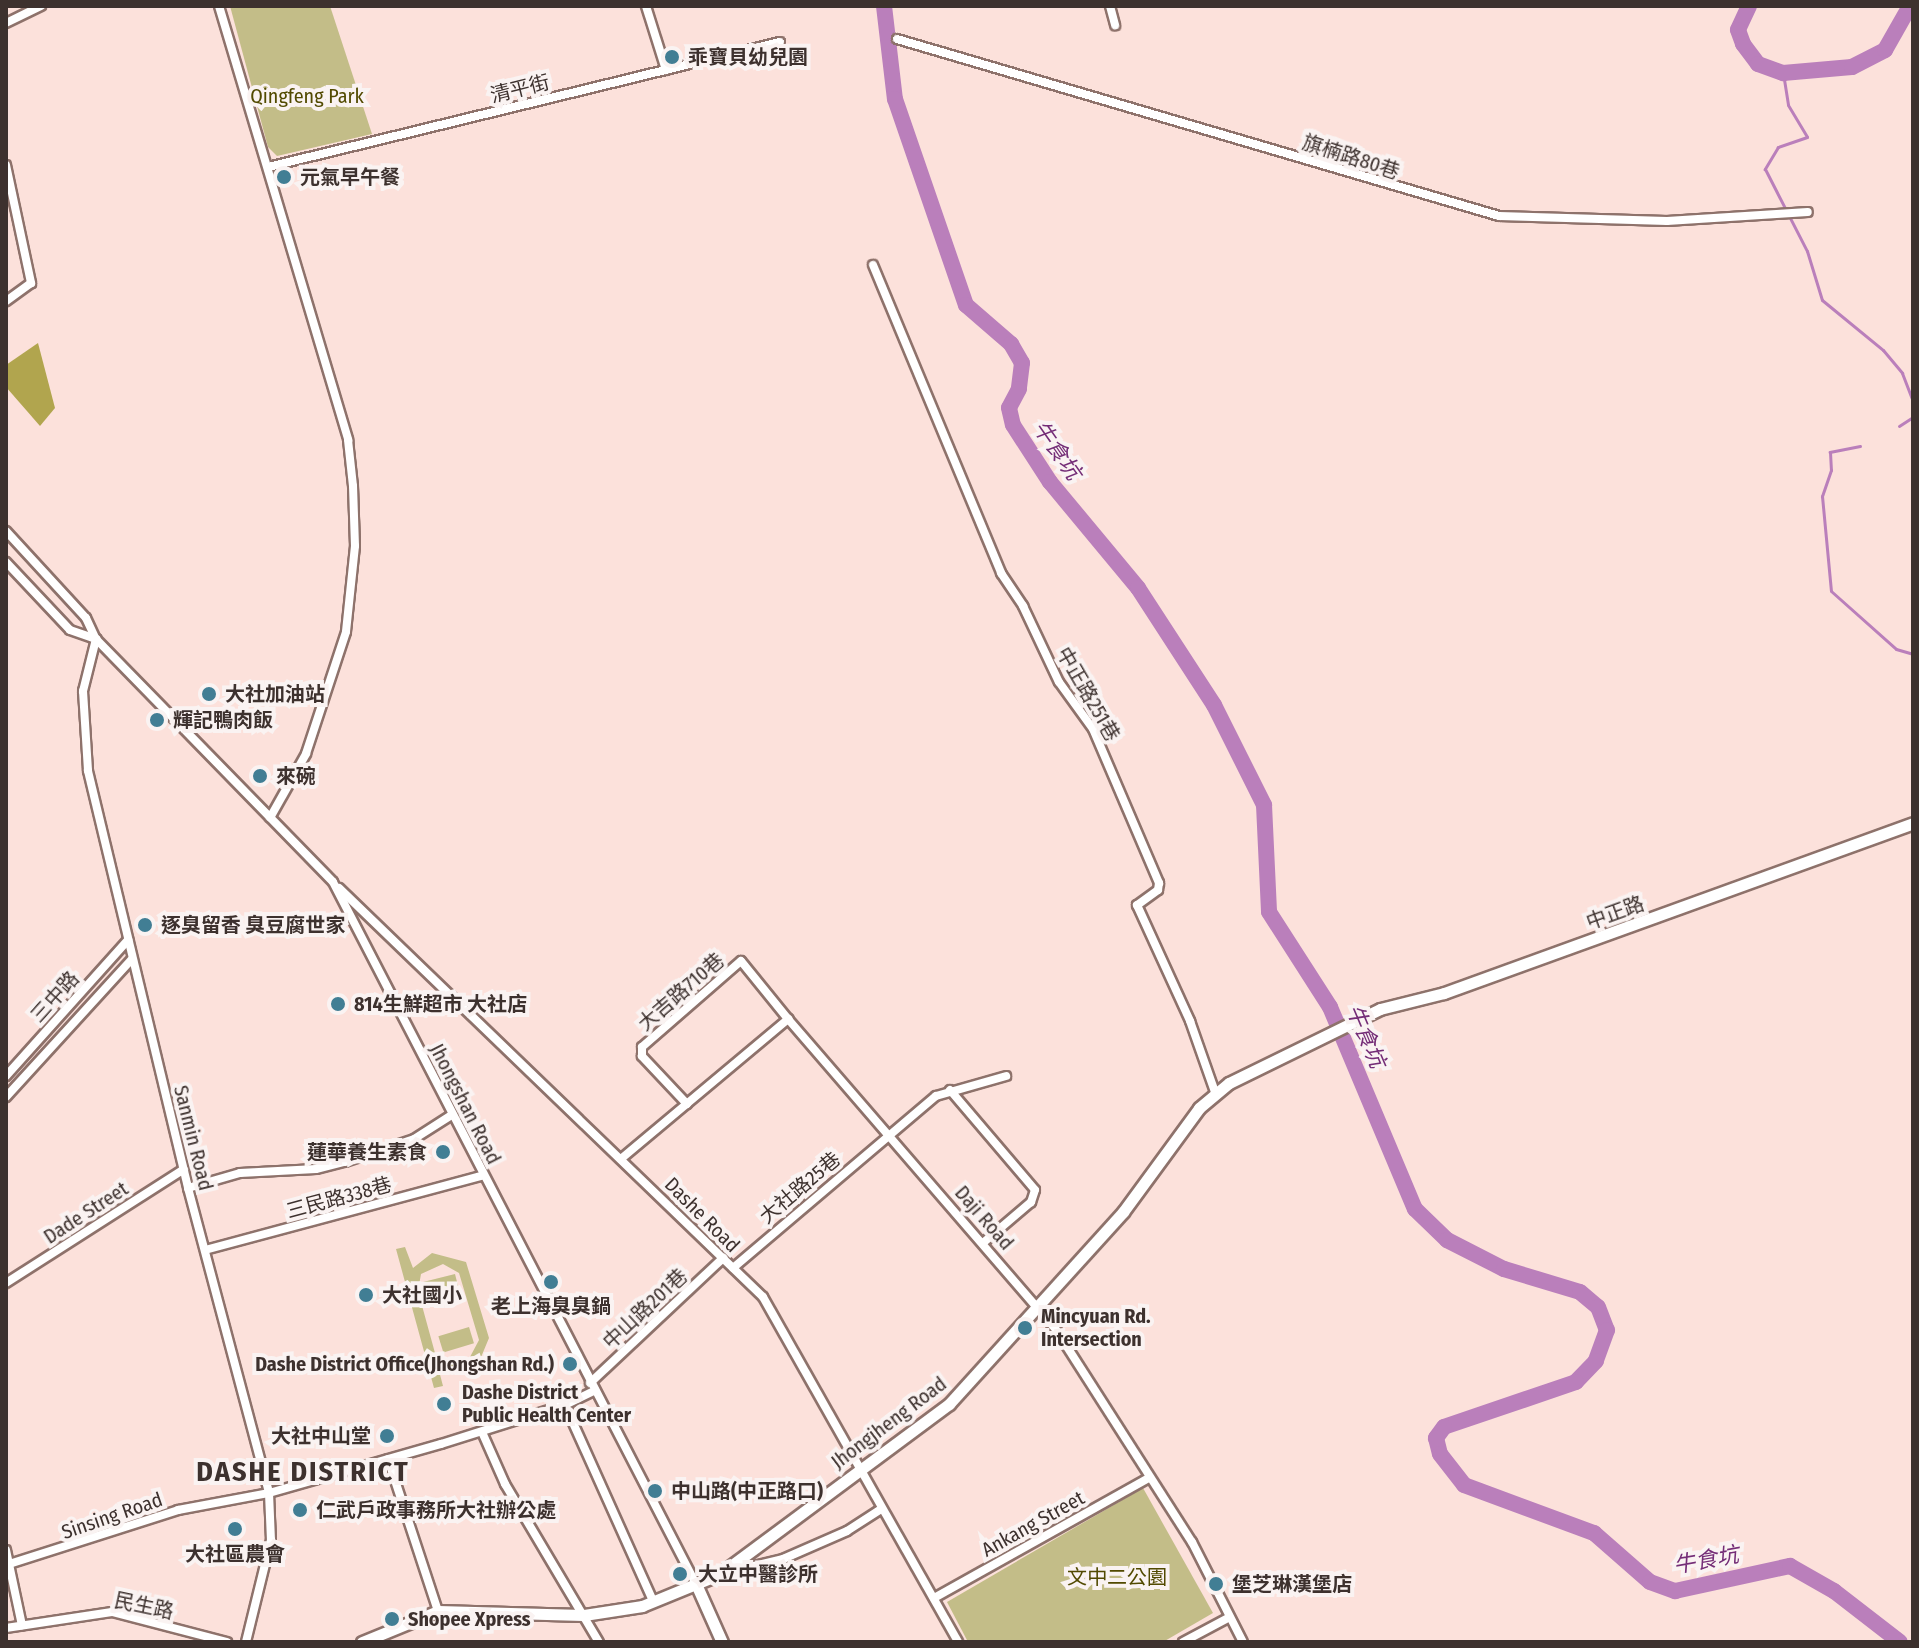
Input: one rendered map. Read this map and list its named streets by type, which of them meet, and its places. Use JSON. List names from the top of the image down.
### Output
{
  "streets": {
    "main road": ["中正路", "Jhongshan Road", "Jhongjheng Road"],
    "street": [
      "清平街",
      "旗楠路80巷",
      "中正路251巷",
      "大吉路710巷",
      "三中路",
      "Sanmin Road",
      "大社路25巷",
      "三民路338巷",
      "Dade Street",
      "Dashe Road",
      "Daji Road",
      "中山路201巷",
      "Sinsing Road",
      "Ankang Street",
      "民生路"
    ]
  },
  "crossings": [
    ["中正路251巷", "Jhongjheng Road"],
    ["中正路", "Jhongjheng Road"],
    ["大吉路710巷", "Daji Road"],
    ["三中路", "Sanmin Road"],
    ["Jhongshan Road", "Sanmin Road"],
    ["Jhongshan Road", "三民路338巷"],
    ["Jhongshan Road", "Dashe Road"],
    ["Jhongshan Road", "中山路201巷"],
    ["Jhongshan Road", "Jhongjheng Road"],
    ["Sanmin Road", "三民路338巷"],
    ["Sanmin Road", "Dade Street"],
    ["Sanmin Road", "Sinsing Road"],
    ["大社路25巷", "Dashe Road"],
    ["大社路25巷", "Daji Road"],
    ["Dashe Road", "中山路201巷"],
    ["Dashe Road", "Jhongjheng Road"],
    ["Dashe Road", "Ankang Street"],
    ["Daji Road", "Jhongjheng Road"],
    ["Daji Road", "Ankang Street"],
    ["中山路201巷", "Sinsing Road"]
  ],
  "districts": ["DASHE DISTRICT"],
  "water": ["牛食坑"],
  "parks": ["Qingfeng Park", "文中二公園"],
  "places": [
    "乖寶貝幼兒園",
    "元氣早午餐",
    "大社加油站",
    "輝記鴨肉飯",
    "來碗",
    "逐臭留香 臭豆腐世家",
    "814生鮮超市 大社店",
    "蓮華養生素食",
    "老上海臭臭鍋",
    "大社國小",
    "Mincyuan Rd. Intersection",
    "Dashe District Office(Jhongshan Rd.)",
    "Dashe District Public Health Center",
    "大社中山堂",
    "中山路(中正路口)",
    "仁武戶政事務所大社辦公處",
    "大社區農會",
    "大立中醫診所",
    "堡芝琳漢堡店",
    "Shopee Xpress"
  ]
}
